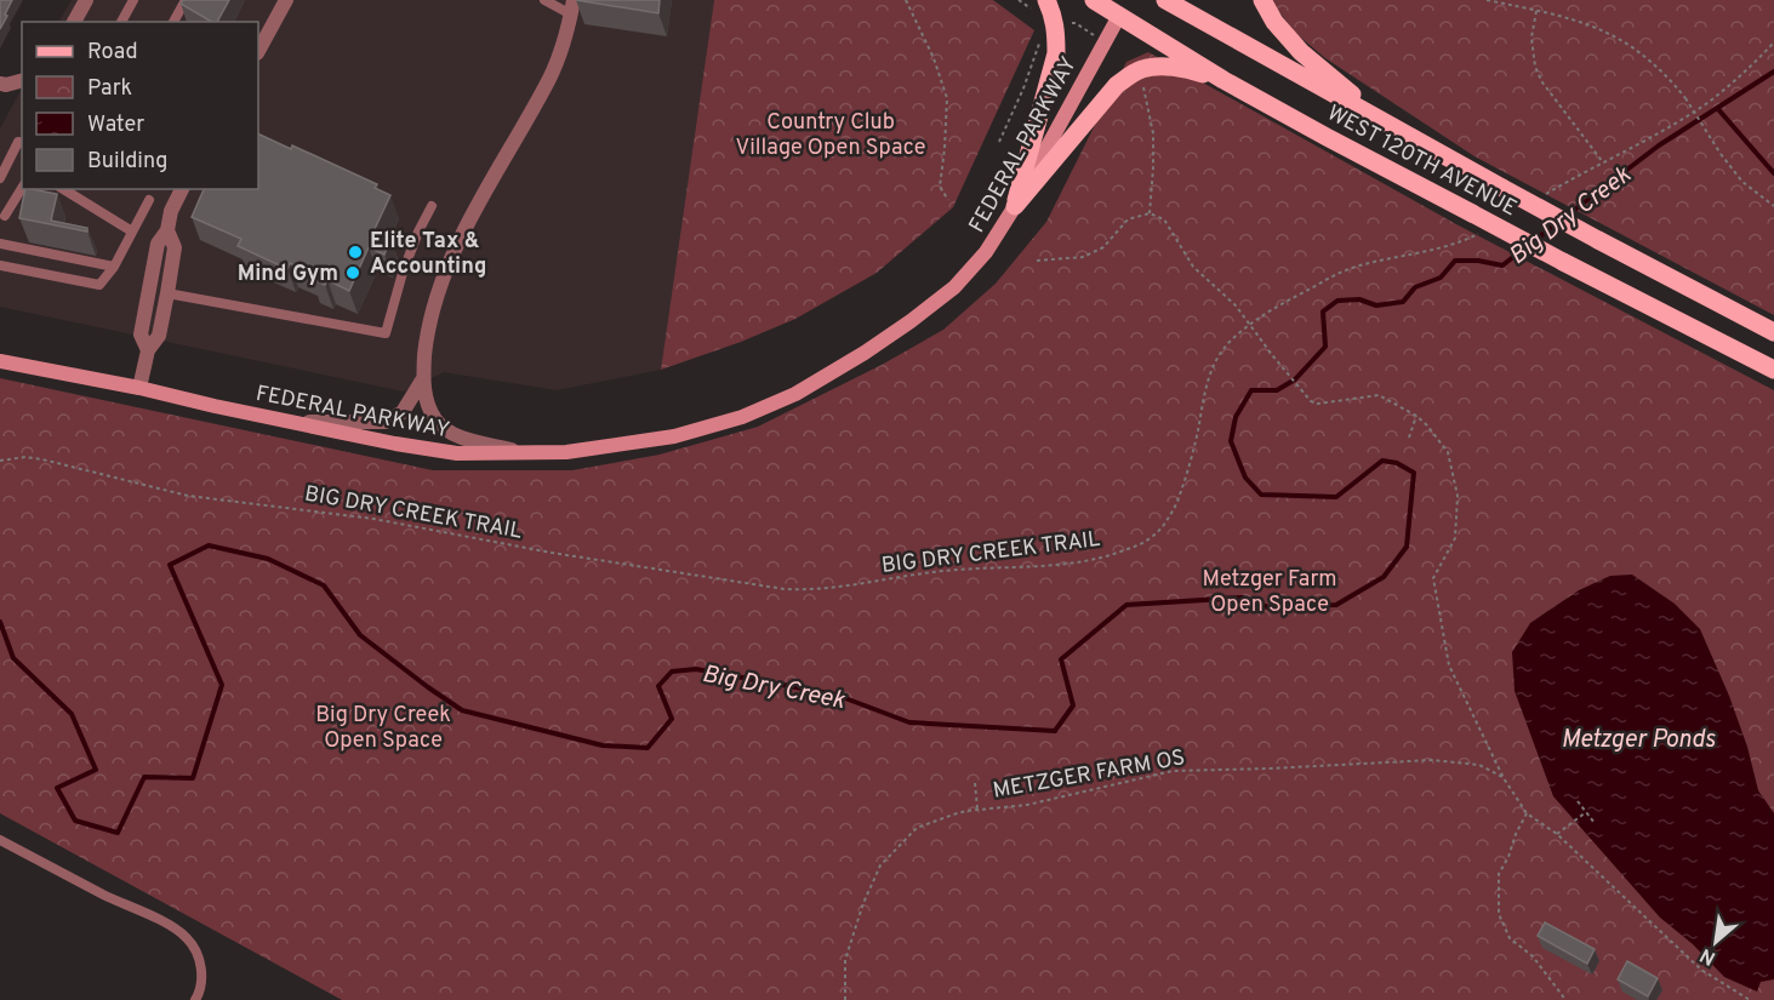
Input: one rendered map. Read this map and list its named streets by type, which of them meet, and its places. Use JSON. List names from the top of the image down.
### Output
{
  "streets": {
    "main road": ["FEDERAL PARKWAY", "WEST 120TH AVENUE"],
    "path": ["BIG DRY CREEK TRAIL", "METZGER FARM OS"]
  },
  "crossings": [
    ["FEDERAL PARKWAY", "WEST 120TH AVENUE"]
  ],
  "water": ["Big Dry Creek", "Metzger Ponds"],
  "parks": ["Country Club Village Open Space", "Metzger Farm Open Space", "Big Dry Creek Open Space"],
  "places": ["Elite Tax & Accounting", "Mind Gym"],
  "legend": [
    "Road",
    "Park",
    "Water",
    "Building"
  ],
  "north": "bottom left"
}
